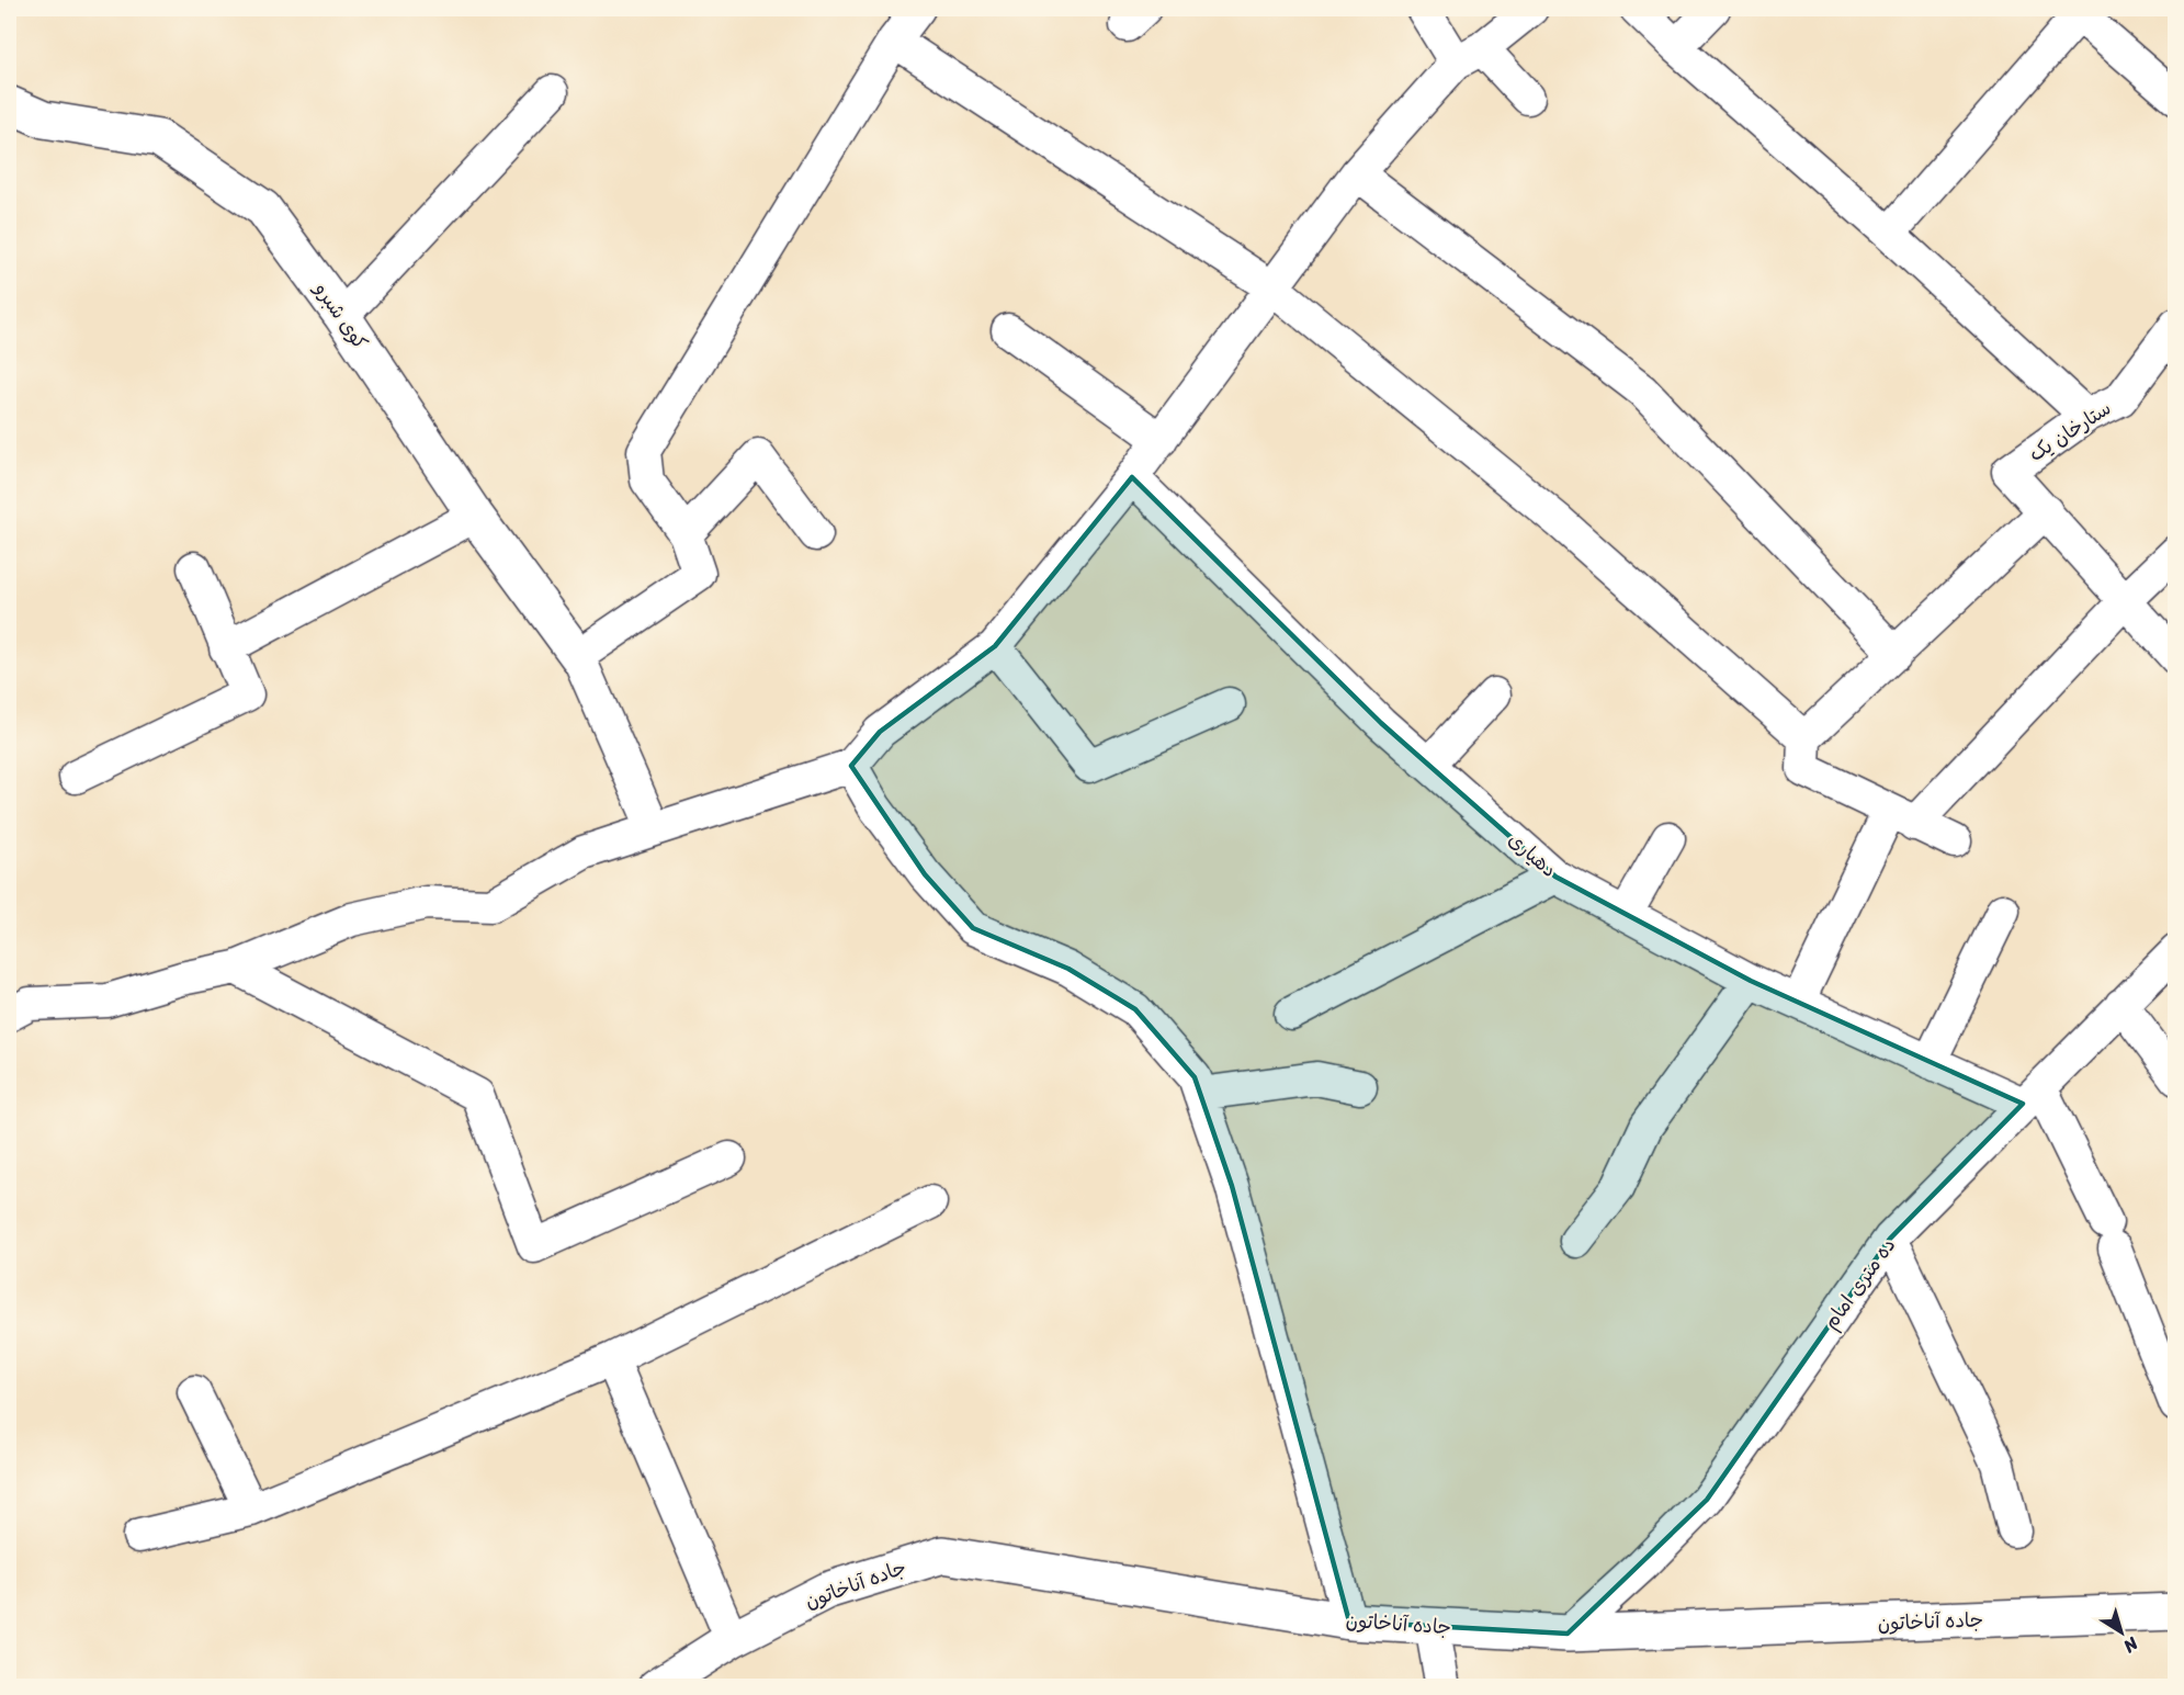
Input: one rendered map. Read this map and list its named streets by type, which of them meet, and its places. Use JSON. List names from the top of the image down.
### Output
{
  "streets": {
    "street": [
      "کوی شبرو",
      "ستارخان یک",
      "دهیاری",
      "ده متری امام",
      "جاده آناخاتون"
    ]
  },
  "crossings": [
    ["دهیاری", "ده متری امام"],
    ["ده متری امام", "جاده آناخاتون"]
  ],
  "north": "bottom right"
}
